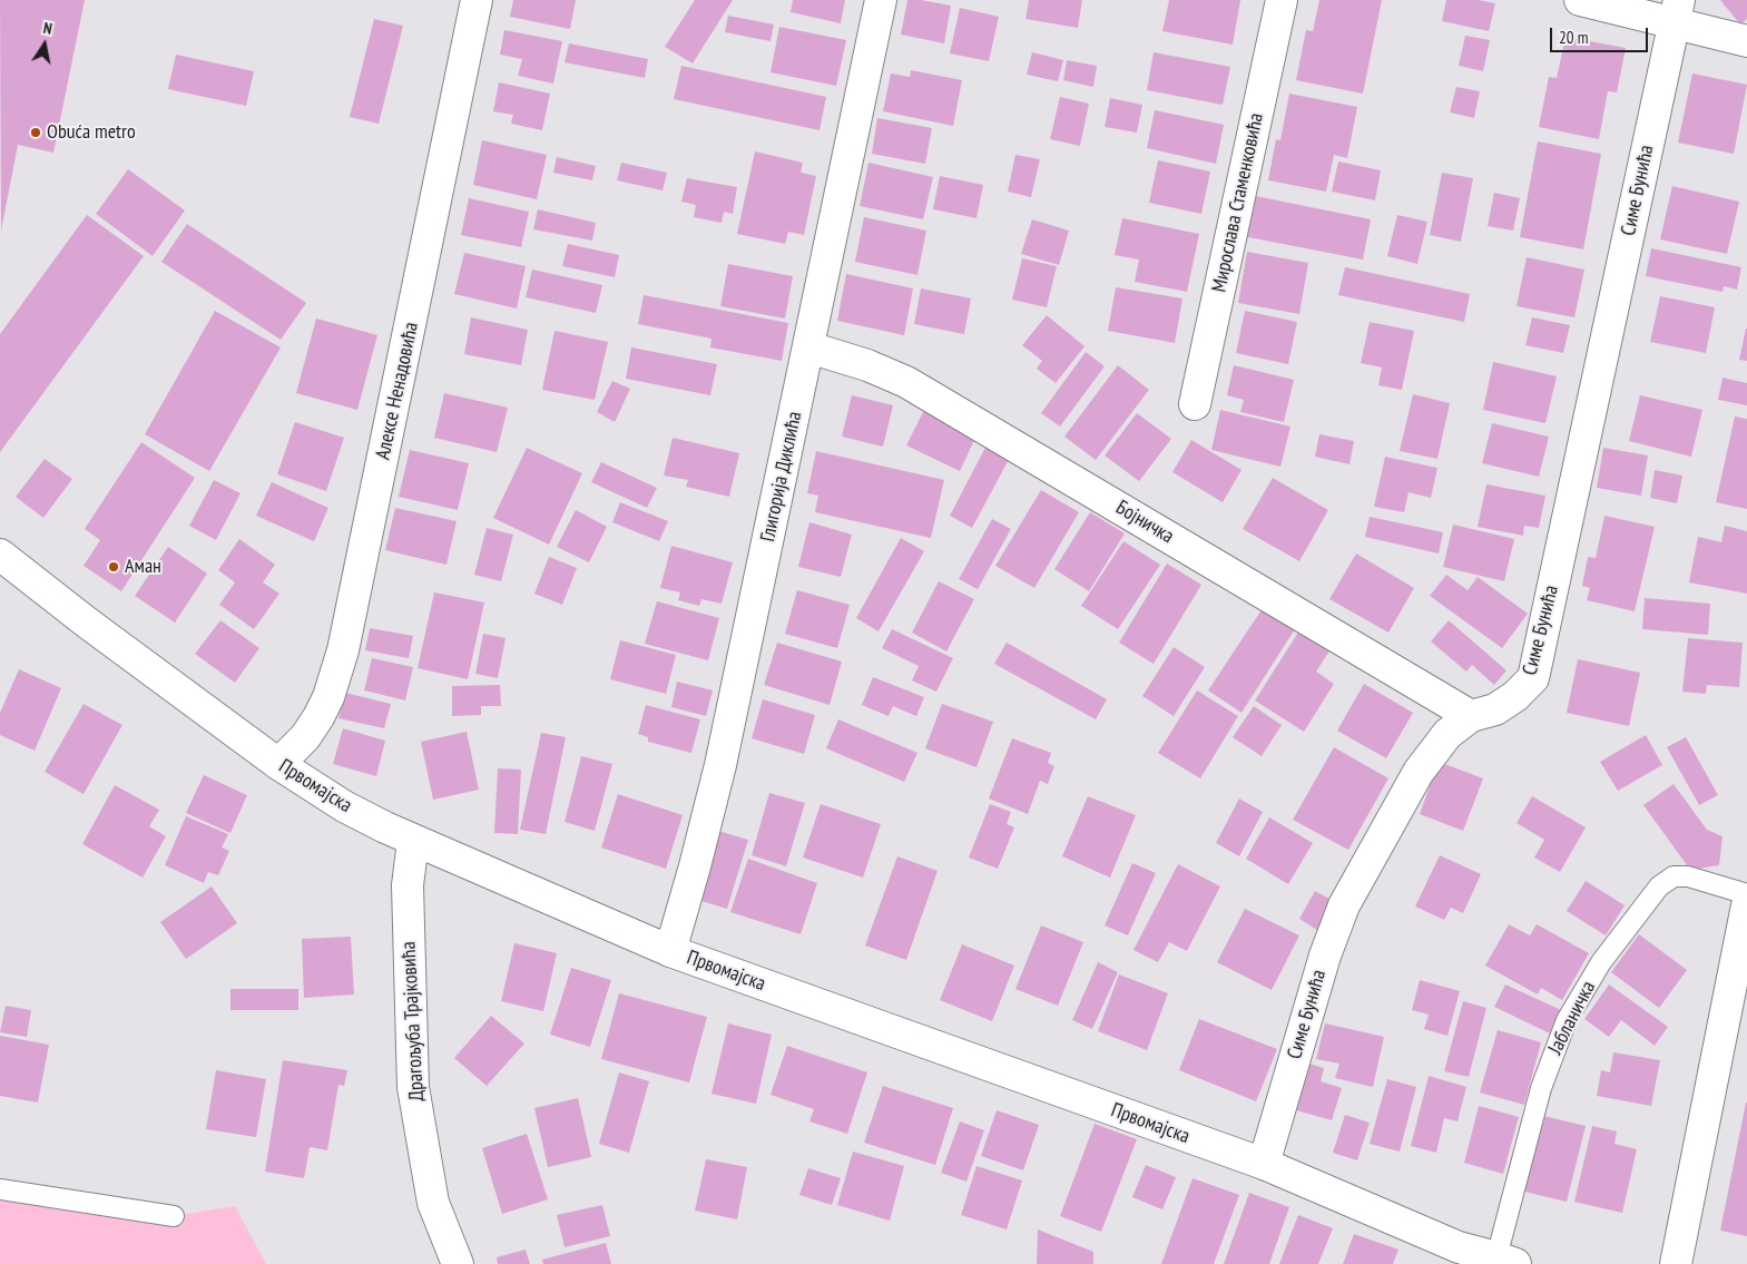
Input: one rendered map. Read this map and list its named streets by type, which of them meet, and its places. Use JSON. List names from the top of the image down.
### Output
{
  "streets": {
    "street": [
      "Симе Бунића",
      "Мирослава Стаменковића",
      "Алексе Ненадовића",
      "Глигорија Диклића",
      "Бојничка",
      "Првомајска",
      "Драгољуба Трајковића"
    ],
    "lane": ["Јабланичка"]
  },
  "crossings": [
    ["Симе Бунића", "Бојничка"],
    ["Симе Бунића", "Првомајска"],
    ["Алексе Ненадовића", "Првомајска"],
    ["Глигорија Диклића", "Бојничка"],
    ["Глигорија Диклића", "Првомајска"],
    ["Првомајска", "Јабланичка"],
    ["Првомајска", "Драгољуба Трајковића"]
  ],
  "places": ["Obuća metro", "Аман"],
  "scale_bar": "20 m",
  "north": "top"
}
